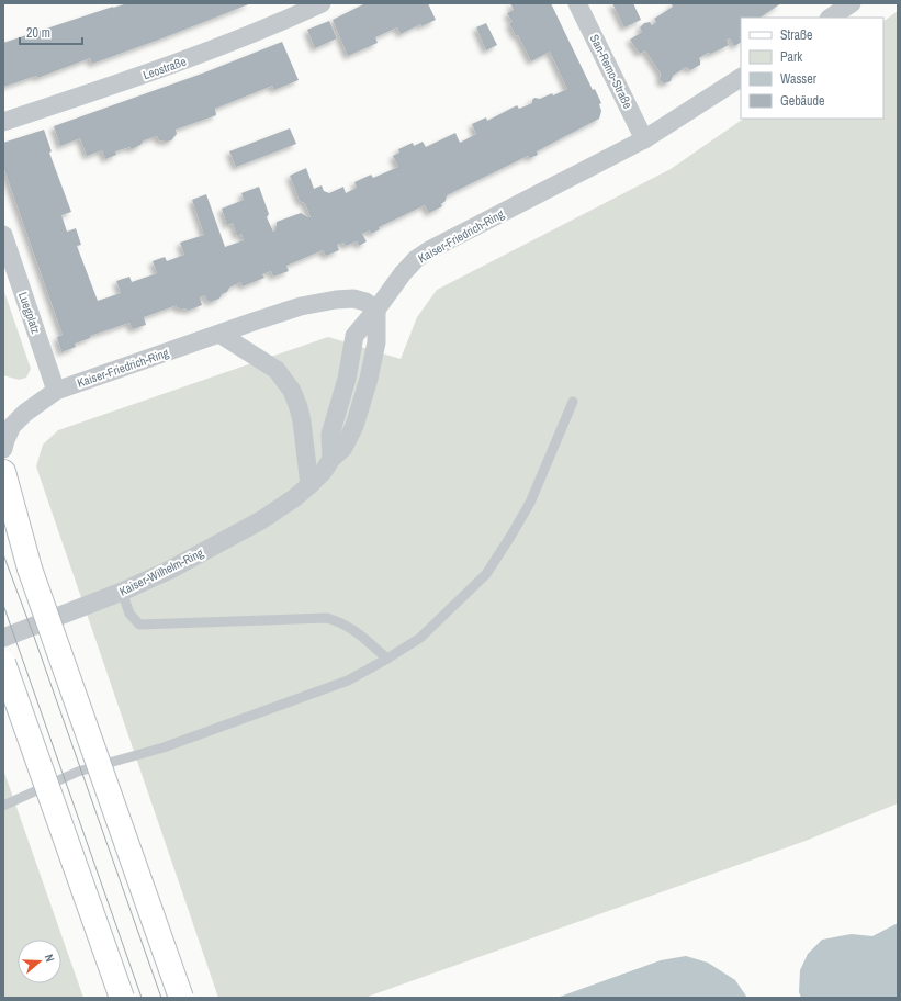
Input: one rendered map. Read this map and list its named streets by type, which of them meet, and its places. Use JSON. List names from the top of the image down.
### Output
{
  "streets": {
    "street": [
      "Leostraße",
      "San-Remo-Straße",
      "Kaiser-Friedrich-Ring",
      "Luegplatz",
      "Kaiser-Wilhelm-Ring"
    ]
  },
  "crossings": [
    ["San-Remo-Straße", "Kaiser-Friedrich-Ring"],
    ["Kaiser-Friedrich-Ring", "Luegplatz"],
    ["Kaiser-Friedrich-Ring", "Kaiser-Wilhelm-Ring"]
  ],
  "legend": [
    "Straße",
    "Park",
    "Wasser",
    "Gebäude"
  ],
  "scale_bar": "20 m",
  "north": "right"
}
